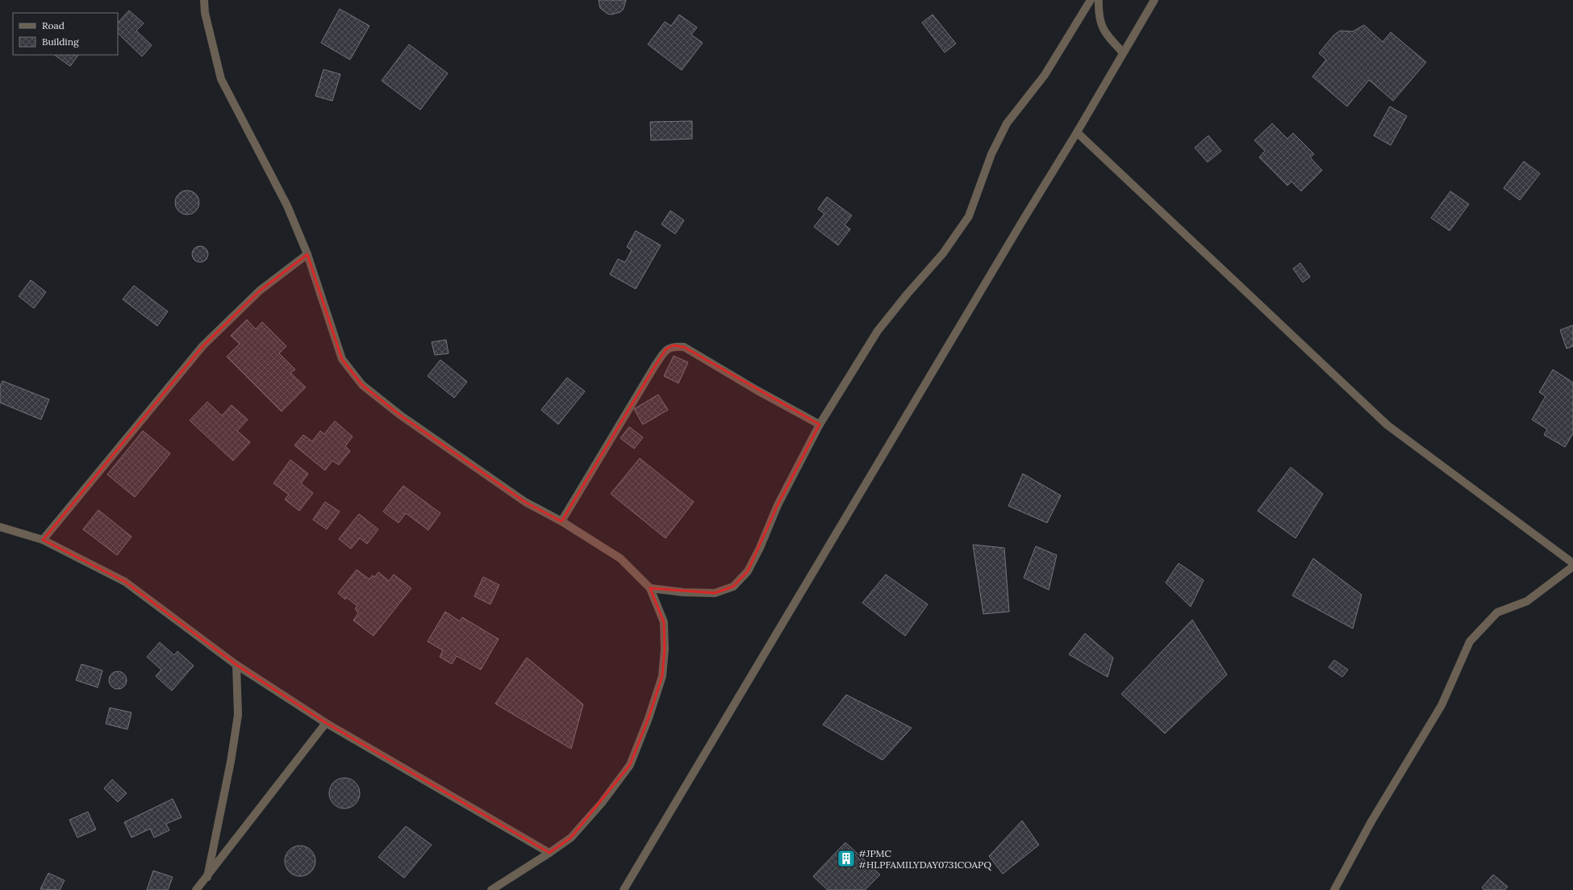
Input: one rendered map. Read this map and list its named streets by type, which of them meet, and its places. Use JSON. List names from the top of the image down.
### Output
{
  "places": {
    "building": ["#JPMC #HLPFAMILYDAY0731COAPQ"]
  },
  "legend": ["Road", "Building"]
}
